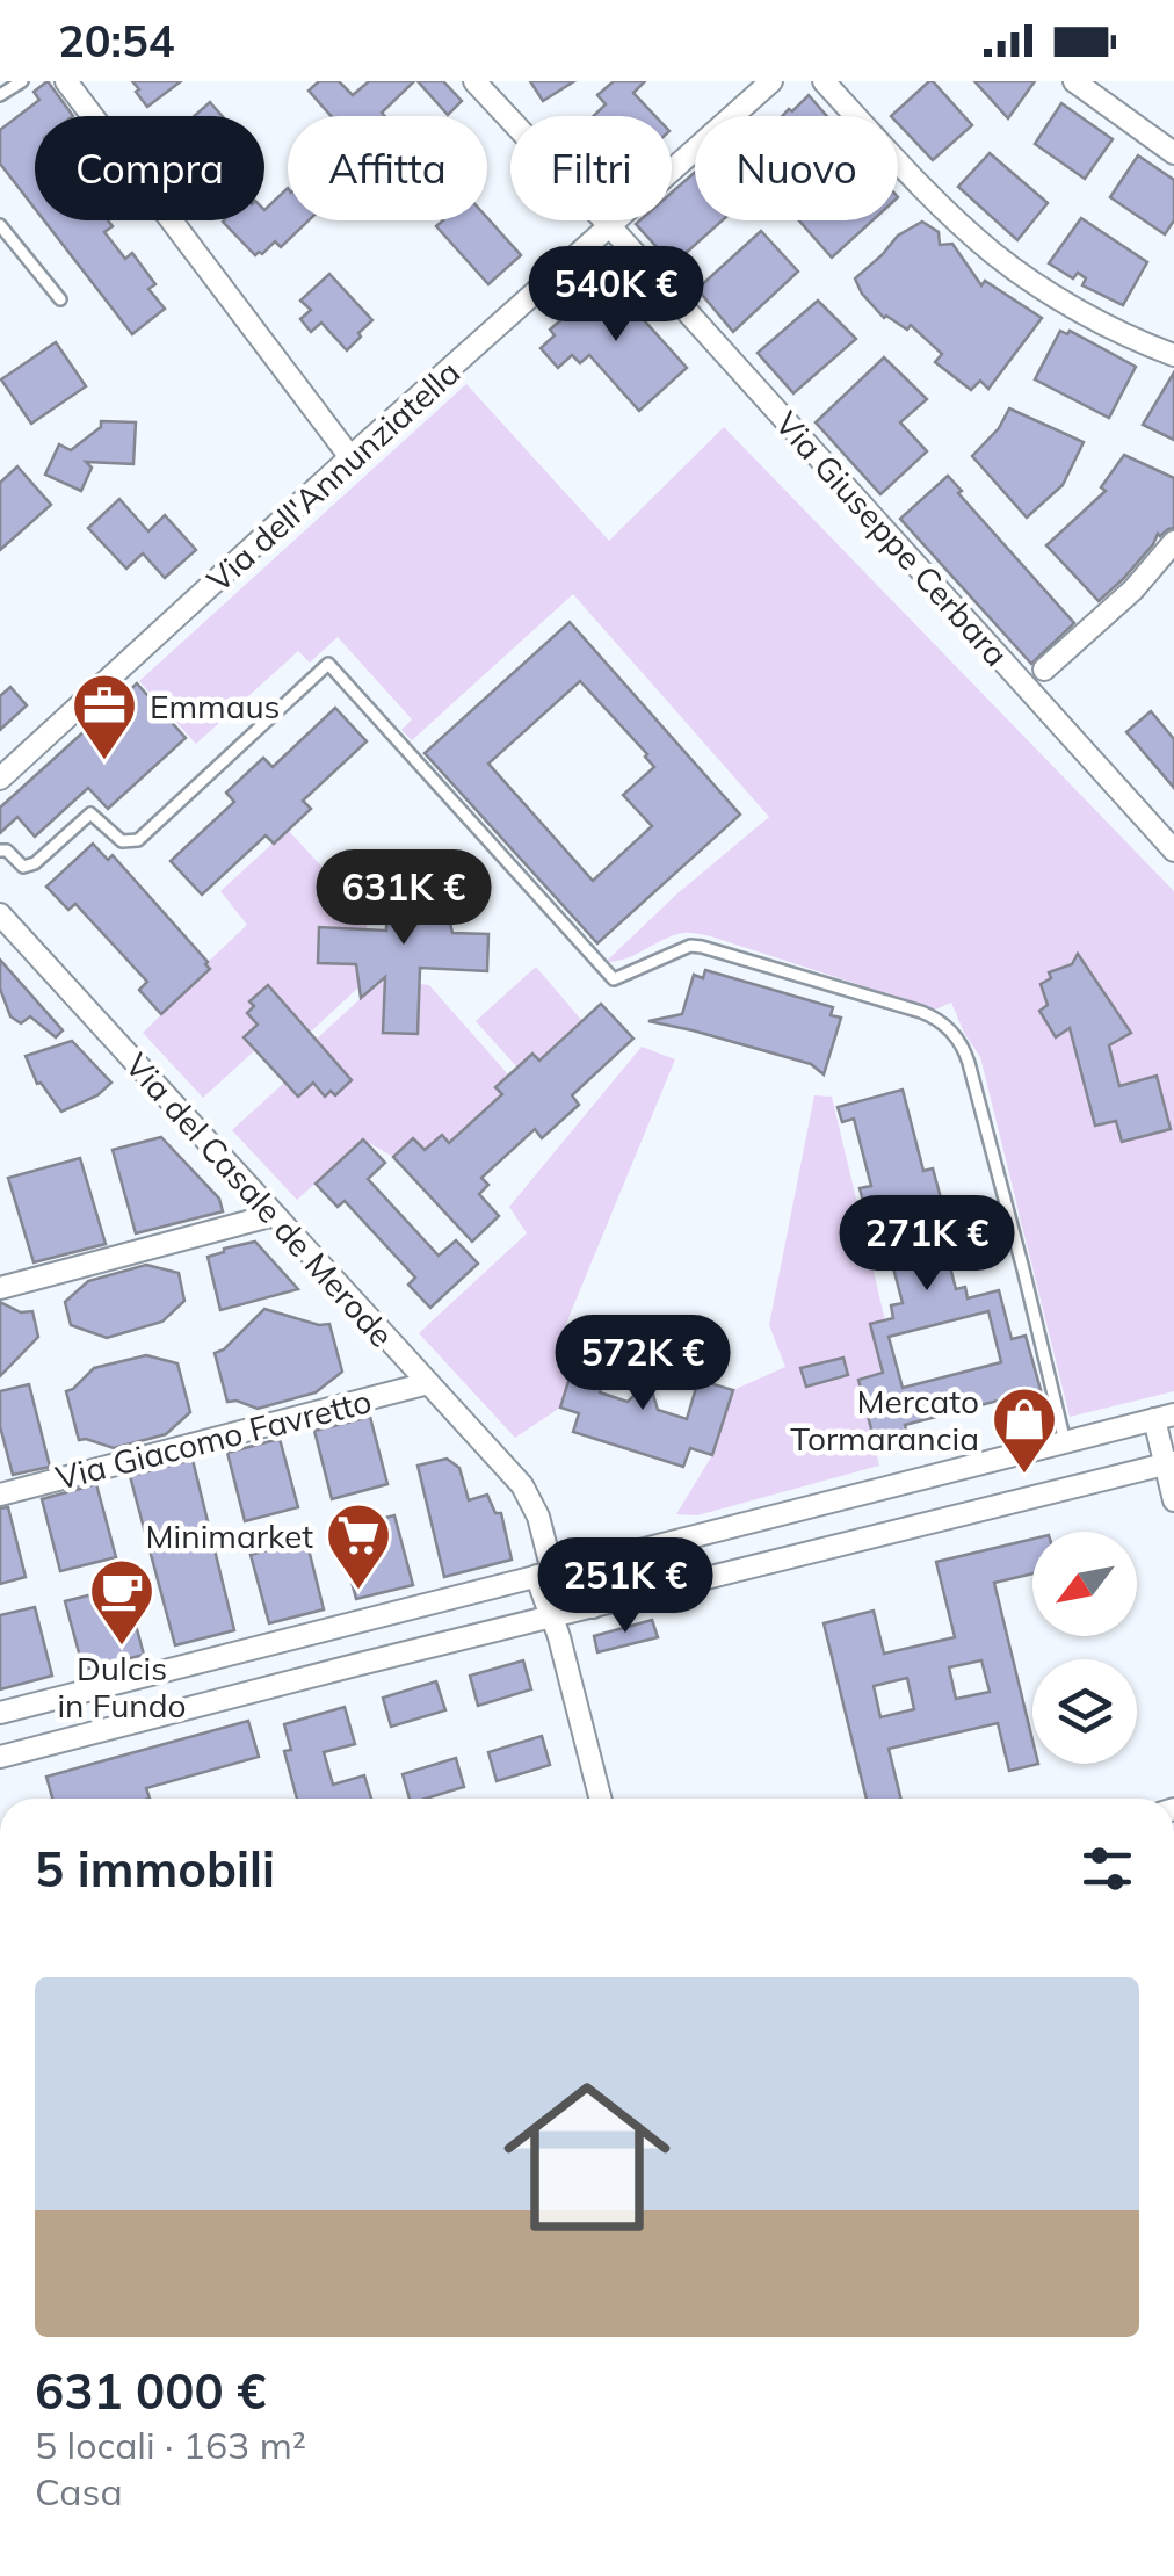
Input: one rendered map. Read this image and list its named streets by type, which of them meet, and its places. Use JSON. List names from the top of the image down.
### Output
{
  "streets": {
    "street": [
      "Via dell'Annunziatella",
      "Via Giuseppe Cerbara",
      "Via del Casale de Merode",
      "Via Giacomo Favretto"
    ]
  },
  "crossings": [
    ["Via dell'Annunziatella", "Via Giuseppe Cerbara"],
    ["Via del Casale de Merode", "Via Giacomo Favretto"]
  ],
  "places": {
    "office": ["Emmaus"],
    "shop": ["Mercato Tormarancia"],
    "supermarket": ["Minimarket"],
    "cafe": ["Dulcis in Fundo"]
  },
  "north": "bottom left",
  "page": {
    "status": "20:54",
    "chip": [
      "Compra",
      "Affitta",
      "Filtri",
      "Nuovo"
    ],
    "price": [
      "540K €",
      "631K €",
      "271K €",
      "572K €",
      "251K €"
    ],
    "heading": "5 immobili",
    "list": [
      {
        "name": "631 000 €",
        "note": "5 locali · 163 m² · Casa"
      }
    ]
  }
}
